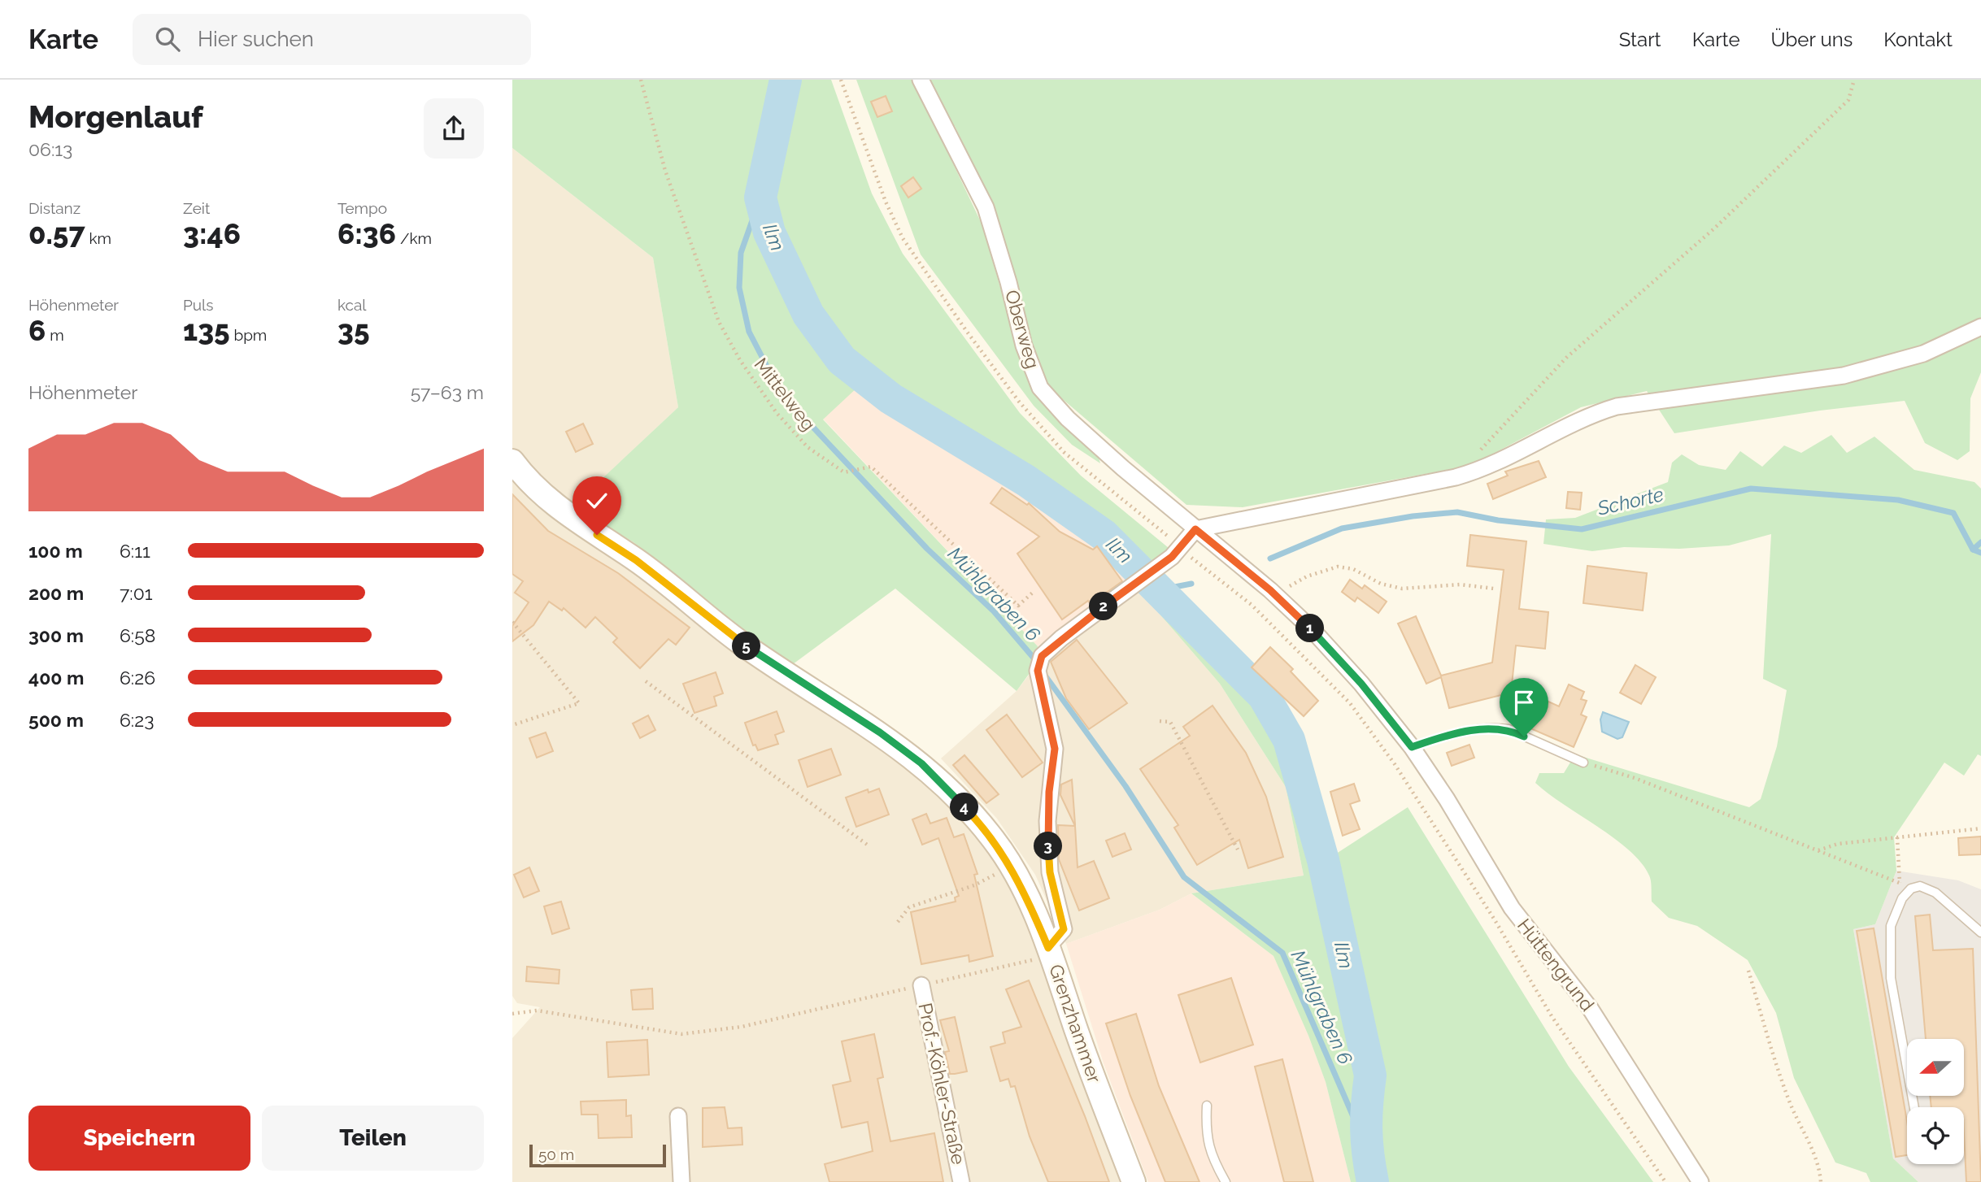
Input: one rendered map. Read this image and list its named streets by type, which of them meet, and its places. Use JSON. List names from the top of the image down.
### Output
{
  "streets": {
    "main road": ["Grenzhammer"],
    "street": ["Oberweg", "Hüttengrund", "Prof.-Köhler-Straße"],
    "path": ["Mittelweg"]
  },
  "crossings": [
    ["Oberweg", "Hüttengrund"]
  ],
  "water": ["Ilm", "Schorte", "Mühlgraben 6"],
  "scale_bar": "50 m",
  "north": "left",
  "page": {
    "header": "Karte",
    "search": "Hier suchen",
    "nav": [
      "Start",
      "Karte",
      "Über uns",
      "Kontakt"
    ],
    "heading": ["Morgenlauf", "06:13"],
    "stats": [
      ["Distanz", "0.57 km"],
      ["Zeit", "3:46"],
      ["Tempo", "6:36 /km"],
      ["Höhenmeter", "6 m"],
      ["Puls", "135 bpm"],
      ["kcal", "35"]
    ],
    "chart": ["Höhenmeter", "57–63 m"],
    "list": [
      {
        "name": "100 m",
        "note": "6:11"
      },
      {
        "name": "200 m",
        "note": "7:01"
      },
      {
        "name": "300 m",
        "note": "6:58"
      },
      {
        "name": "400 m",
        "note": "6:26"
      },
      {
        "name": "500 m",
        "note": "6:23"
      }
    ],
    "pins": [
      "2",
      "1",
      "5",
      "4",
      "3"
    ],
    "buttons": ["Speichern", "Teilen"],
    "scale": "50 m"
  }
}
